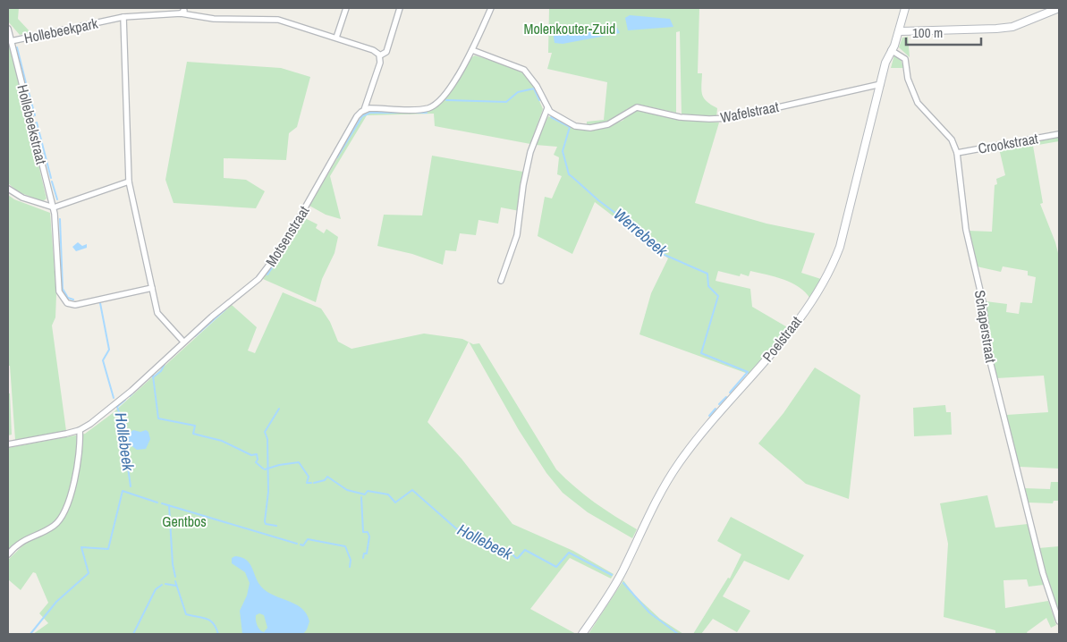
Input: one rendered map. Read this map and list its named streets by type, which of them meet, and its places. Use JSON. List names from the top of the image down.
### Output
{
  "streets": {
    "street": [
      "Hollebeekpark",
      "Wafelstraat",
      "Hollebeekstraat",
      "Crookstraat",
      "Motsenstraat",
      "Schaperstraat",
      "Poelstraat"
    ]
  },
  "crossings": [
    ["Hollebeekpark", "Hollebeekstraat"],
    ["Hollebeekpark", "Motsenstraat"],
    ["Wafelstraat", "Poelstraat"],
    ["Crookstraat", "Schaperstraat"],
    ["Schaperstraat", "Poelstraat"]
  ],
  "water": ["Werrebeek", "Hollebeek"],
  "parks": ["Molenkouter-Zuid", "Gentbos"],
  "scale_bar": "100 m"
}
